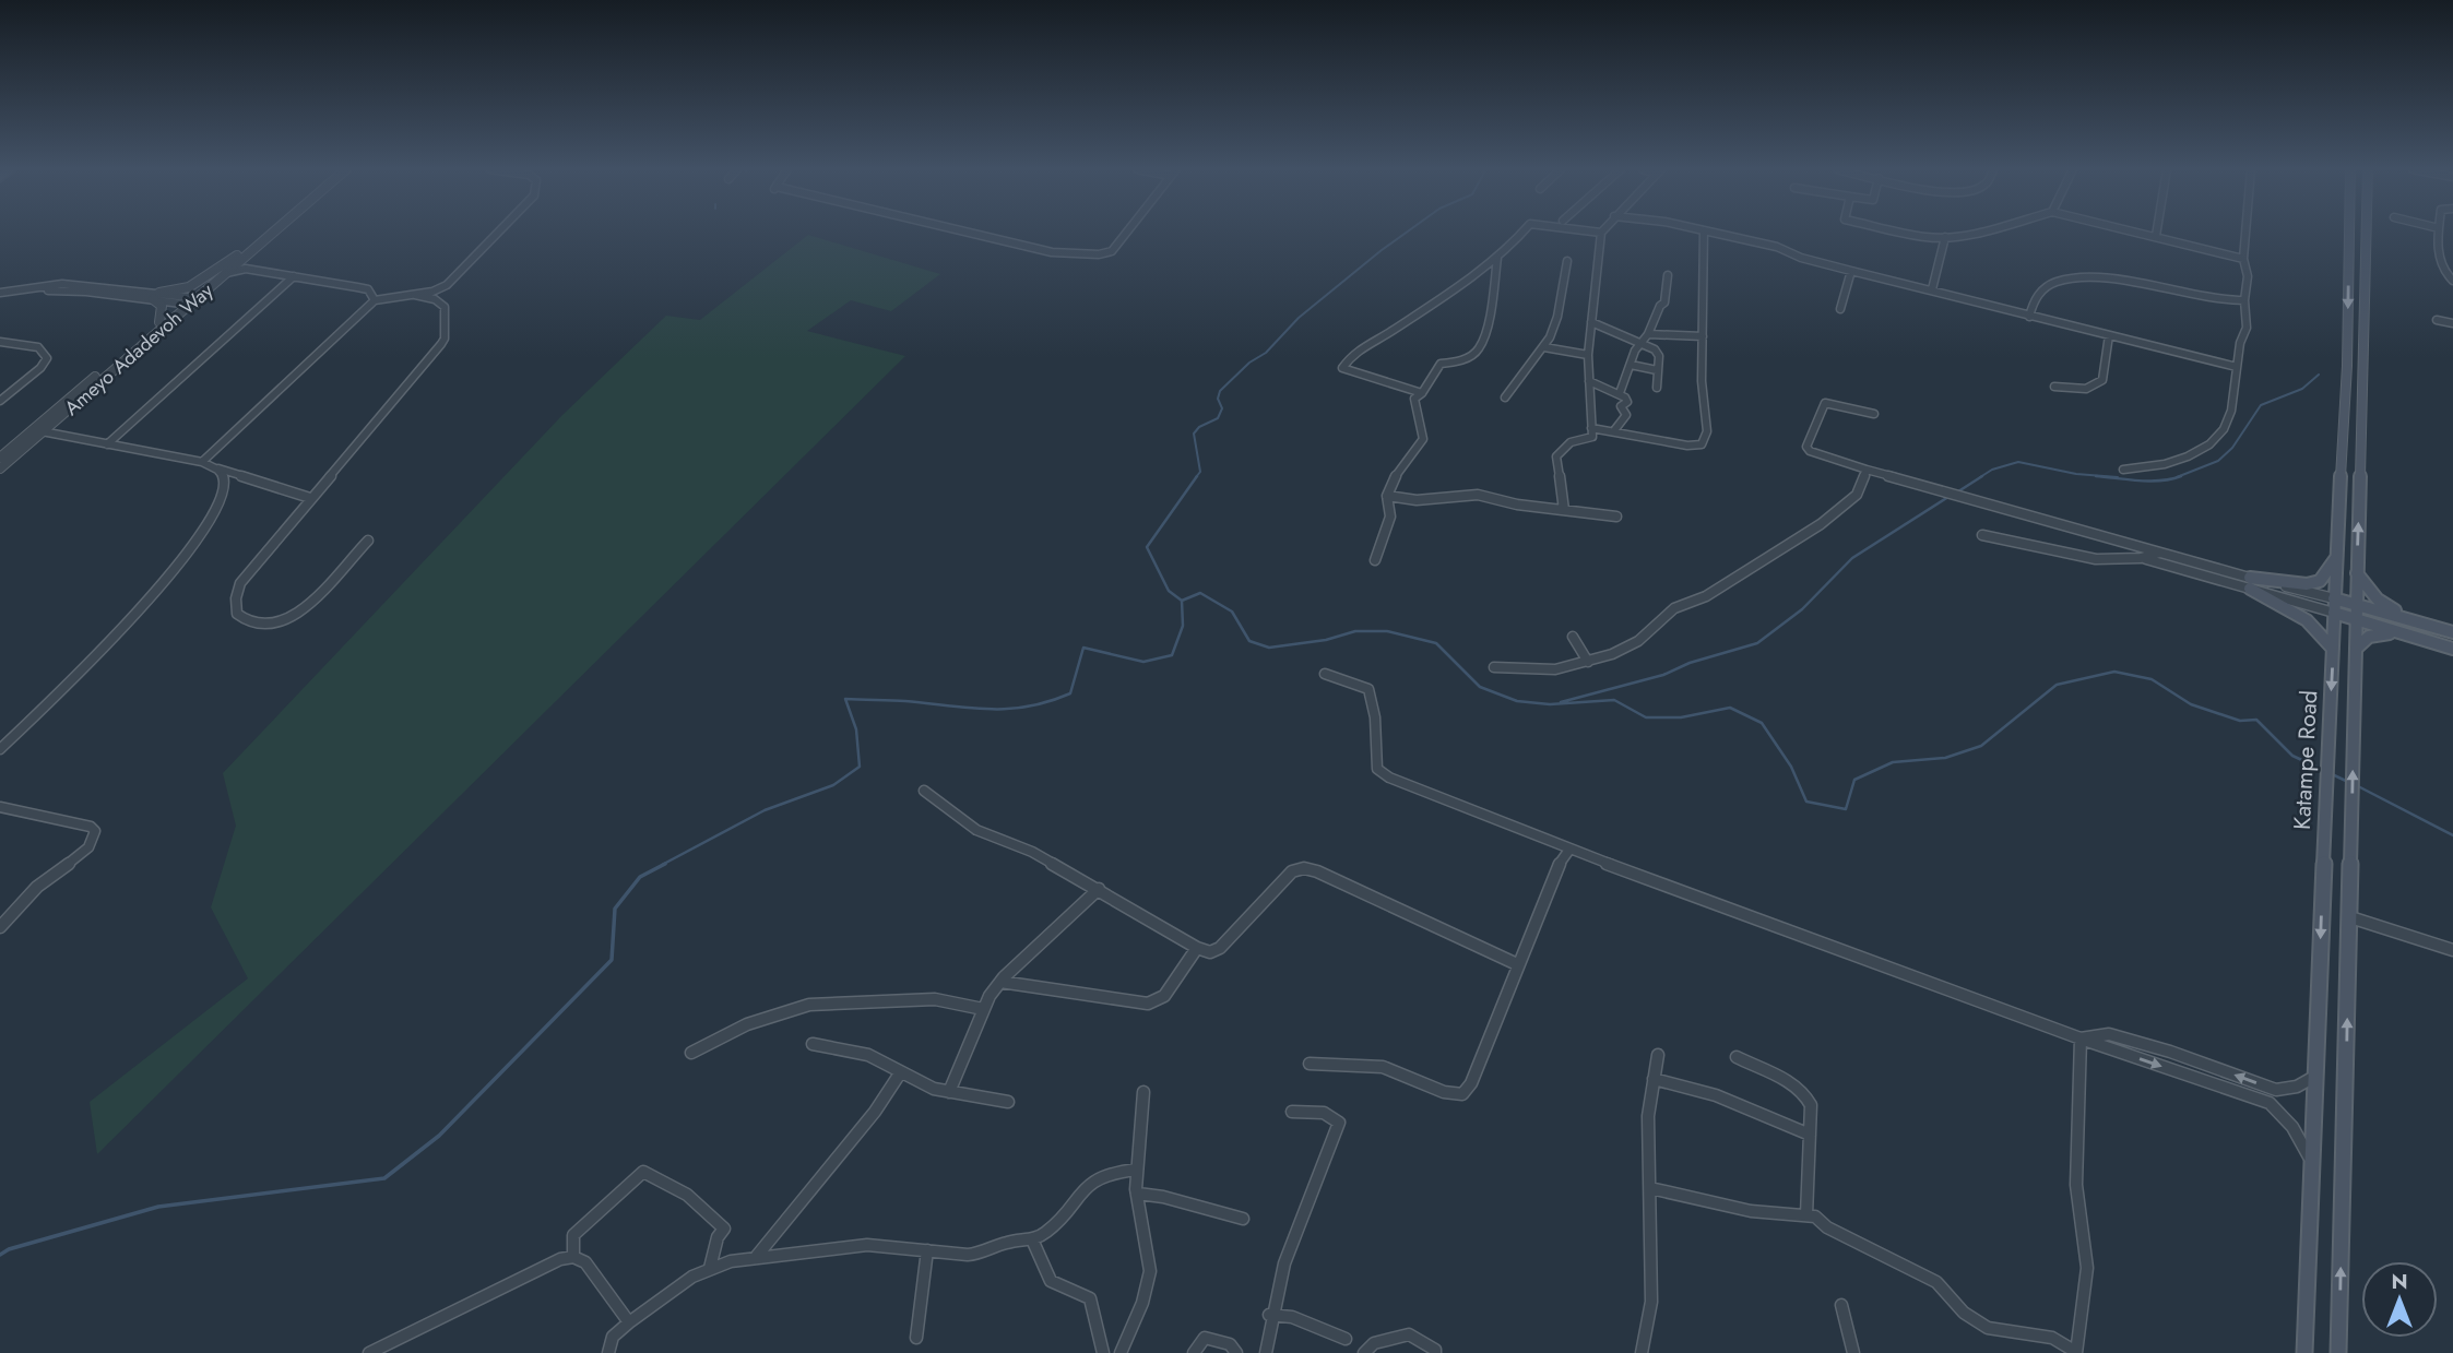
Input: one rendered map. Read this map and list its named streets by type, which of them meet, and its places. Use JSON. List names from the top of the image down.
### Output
{
  "streets": {
    "main road": ["Katampe Road"],
    "street": ["Ameyo Adadevoh Way"]
  },
  "north": "top"
}
